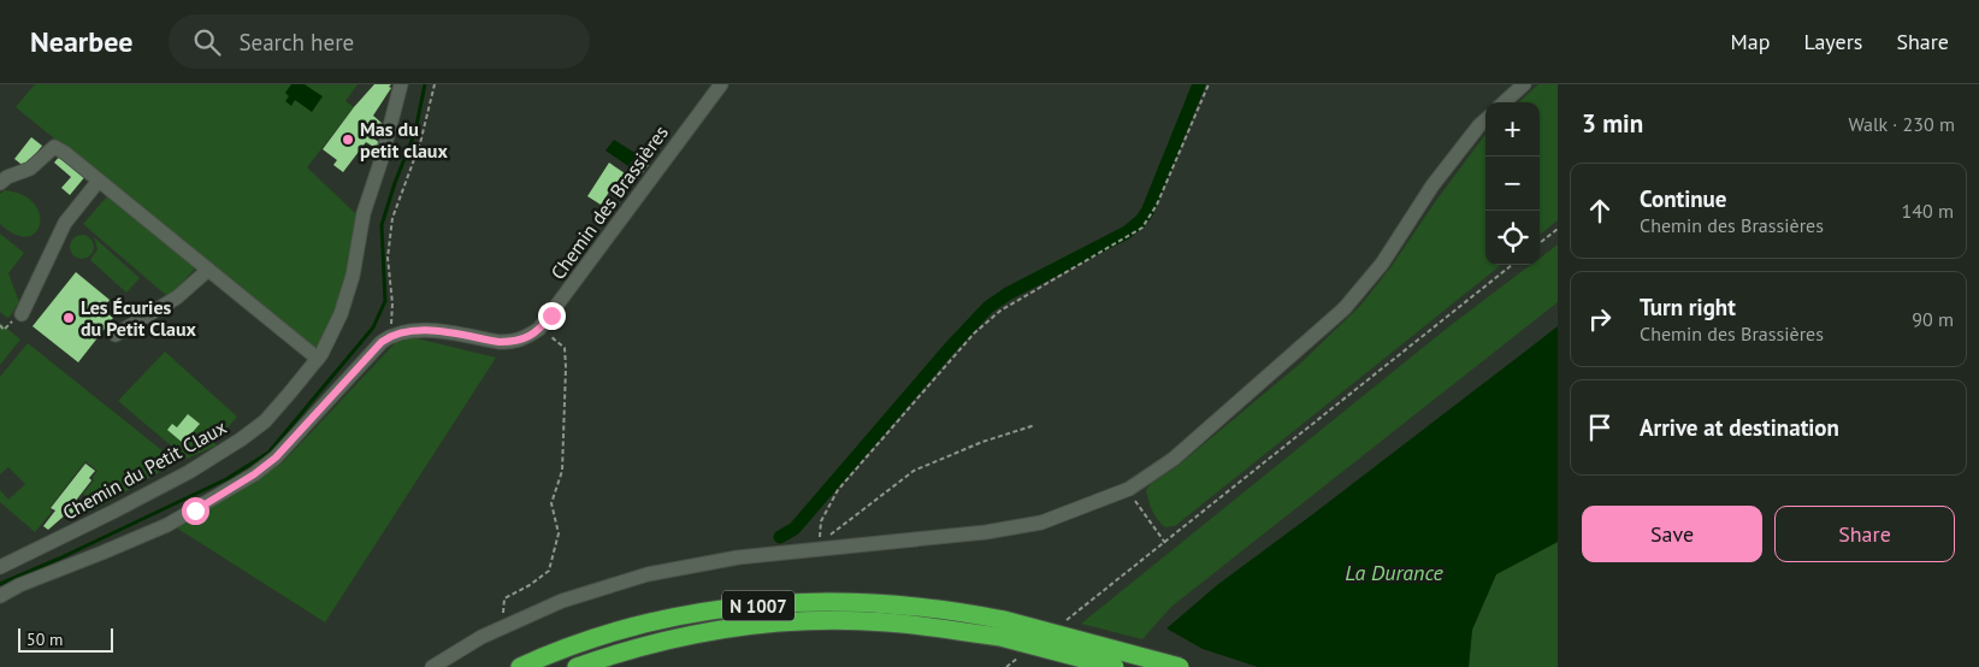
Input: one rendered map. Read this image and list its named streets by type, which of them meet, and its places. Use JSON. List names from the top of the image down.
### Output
{
  "streets": {
    "highway": ["N 1007"],
    "street": ["Chemin des Brassières", "Chemin du Petit Claux"]
  },
  "water": ["La Durance"],
  "places": ["Mas du petit claux", "Les Écuries du Petit Claux"],
  "scale_bar": "50 m",
  "page": {
    "header": "Nearbee",
    "search": "Search here",
    "nav": ["Map", "Layers", "Share"],
    "heading": ["3 min", "Walk · 230 m"],
    "map_buttons": ["+", "−"],
    "list": [
      ["Continue", "Chemin des Brassières", "140 m"],
      ["Turn right", "Chemin des Brassières", "90 m"],
      "Arrive at destination"
    ],
    "buttons": ["Save", "Share"],
    "scale": "50 m"
  }
}
